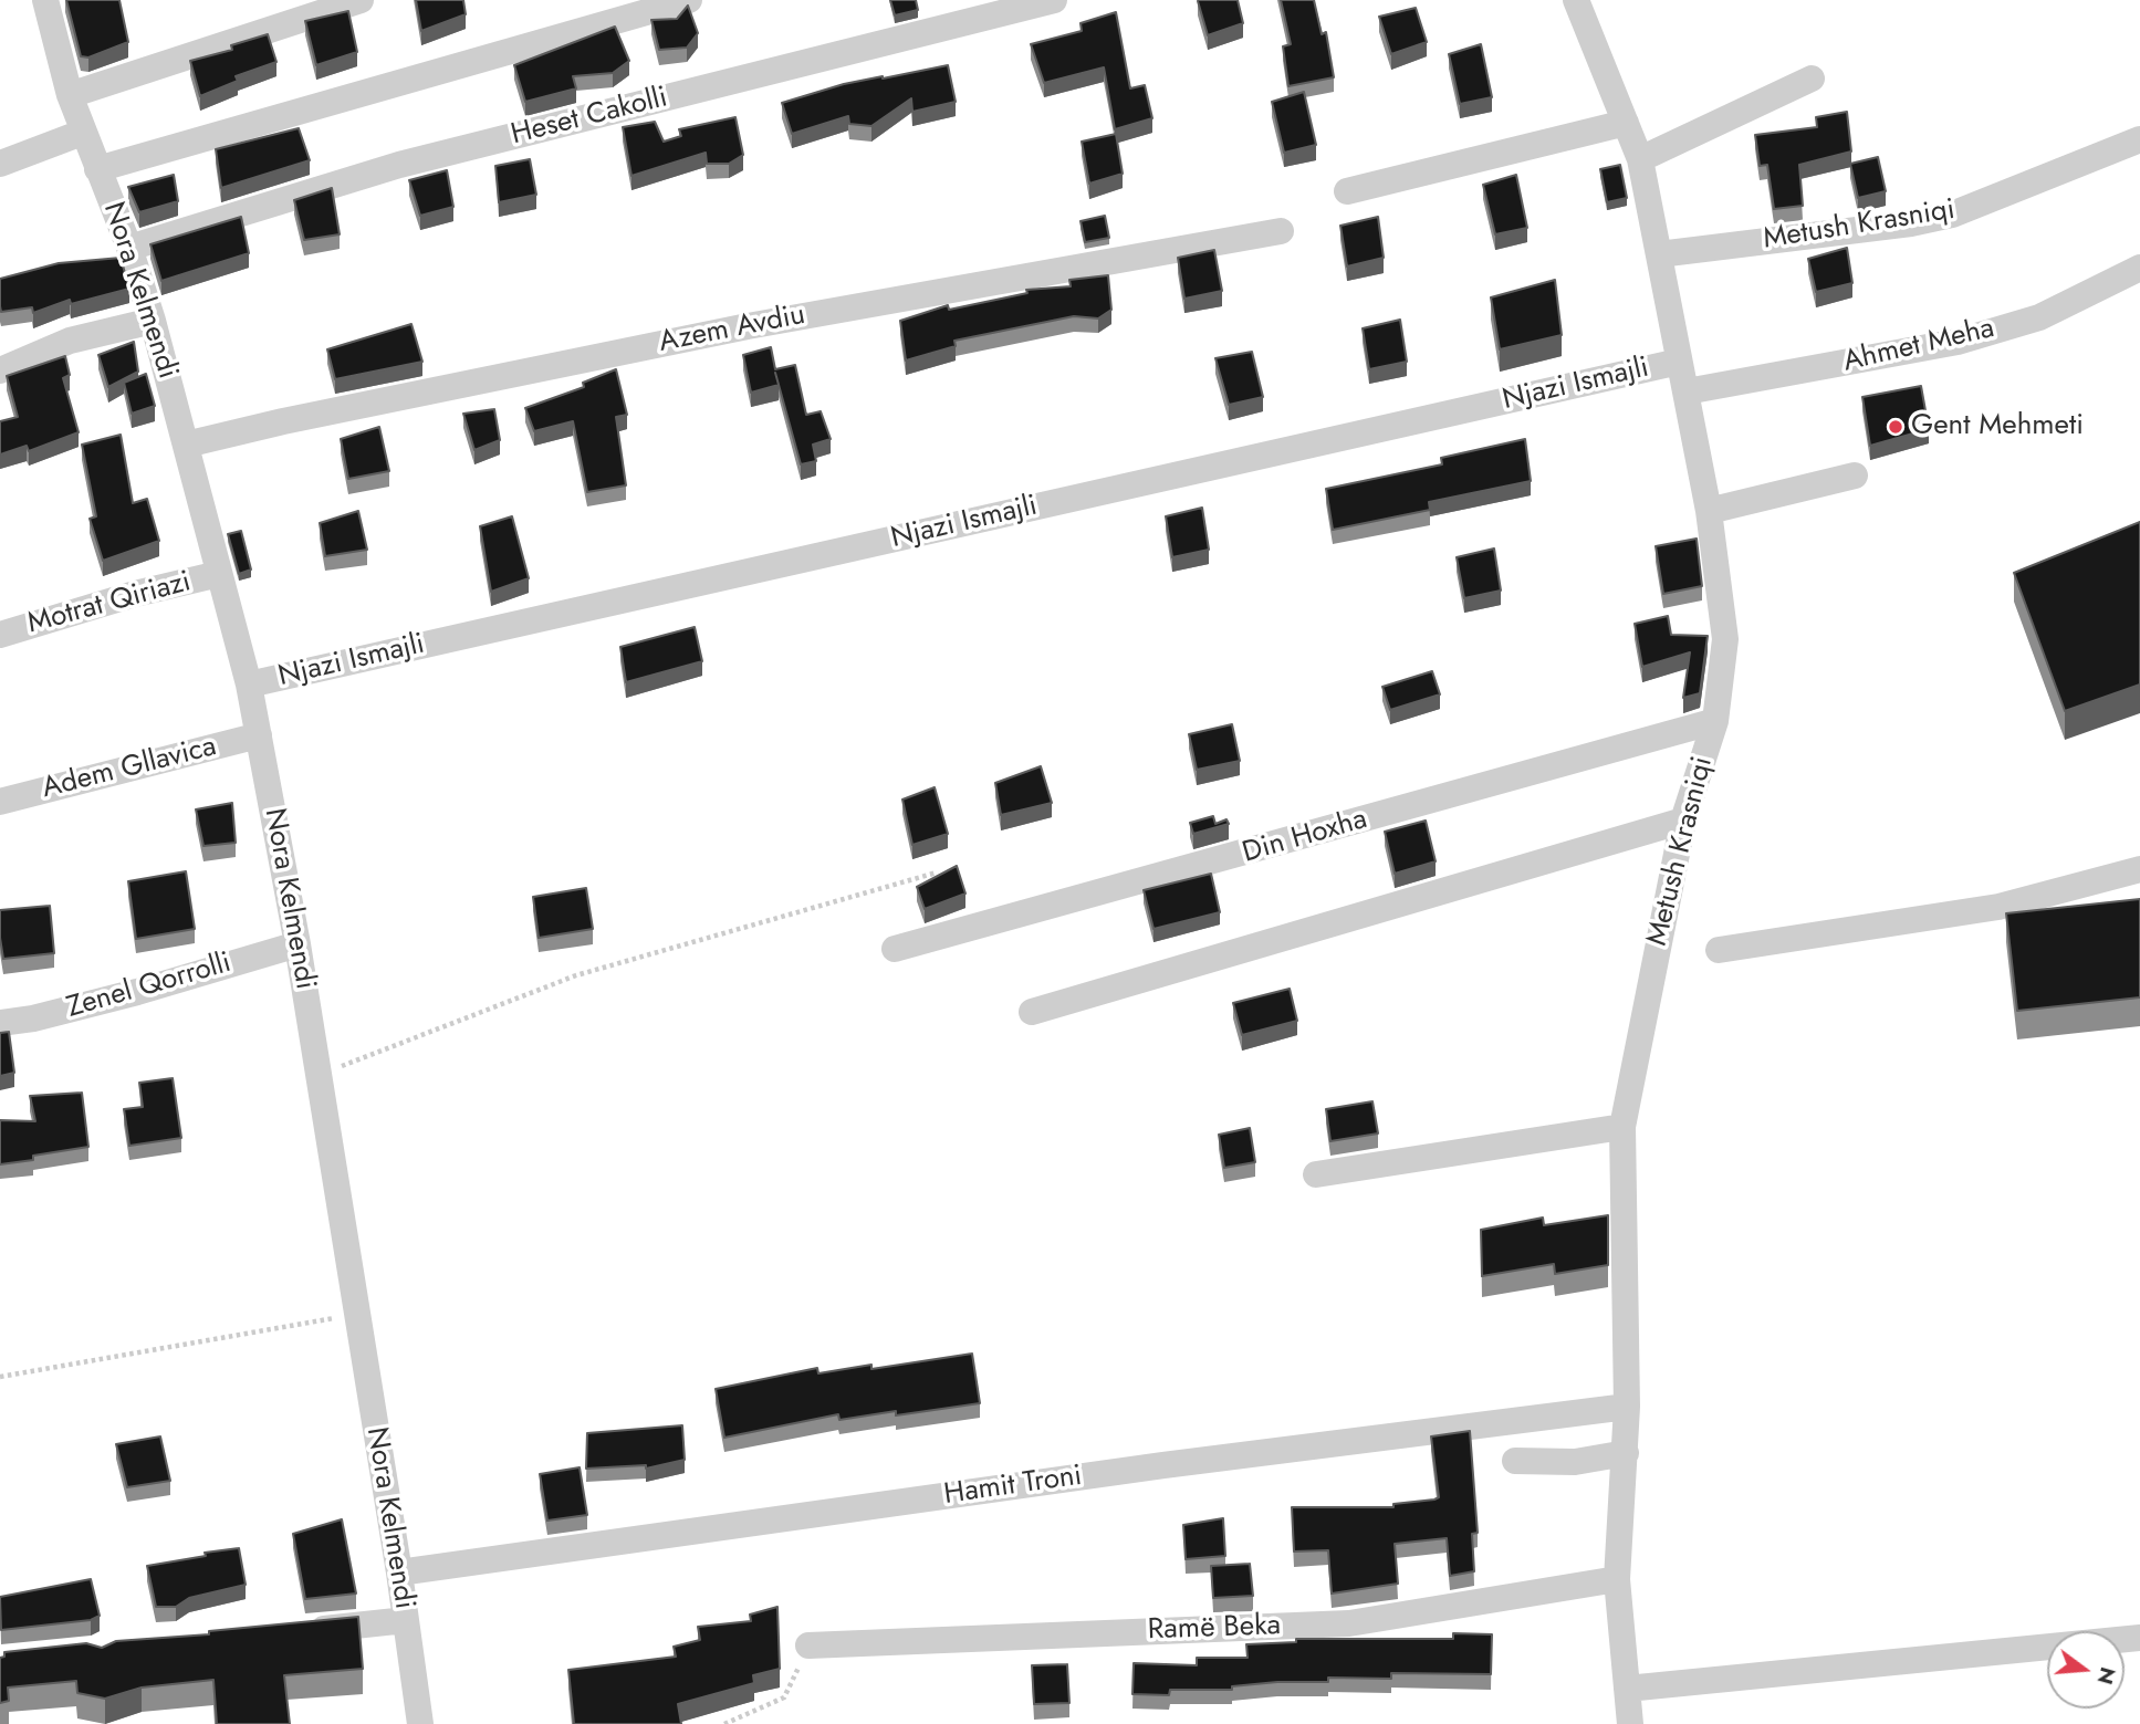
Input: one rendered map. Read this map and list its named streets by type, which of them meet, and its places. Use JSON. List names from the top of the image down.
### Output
{
  "streets": {
    "street": [
      "Heset Cakolli",
      "Metush Krasniqi",
      "Nora Kelmendi",
      "Azem Avdiu",
      "Ahmet Meha",
      "Njazi Ismajli",
      "Motrat Qiriazi",
      "Adem Gllavica",
      "Din Hoxha",
      "Zenel Qorrolli",
      "Hamit Troni",
      "Ramë Beka"
    ]
  },
  "crossings": [
    ["Heset Cakolli", "Nora Kelmendi"],
    ["Metush Krasniqi", "Ahmet Meha"],
    ["Metush Krasniqi", "Njazi Ismajli"],
    ["Metush Krasniqi", "Din Hoxha"],
    ["Metush Krasniqi", "Hamit Troni"],
    ["Metush Krasniqi", "Ramë Beka"],
    ["Nora Kelmendi", "Azem Avdiu"],
    ["Nora Kelmendi", "Njazi Ismajli"],
    ["Nora Kelmendi", "Motrat Qiriazi"],
    ["Nora Kelmendi", "Adem Gllavica"],
    ["Nora Kelmendi", "Zenel Qorrolli"],
    ["Nora Kelmendi", "Hamit Troni"]
  ],
  "places": ["Gent Mehmeti"],
  "north": "right"
}
